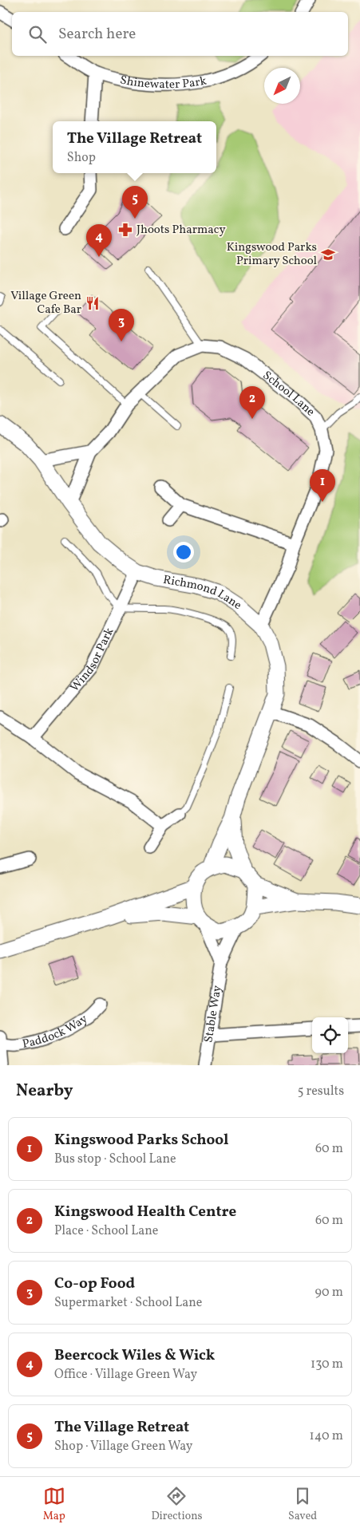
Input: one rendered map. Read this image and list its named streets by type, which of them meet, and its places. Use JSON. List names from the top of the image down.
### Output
{
  "streets": {
    "street": [
      "Shinewater Park",
      "School Lane",
      "Richmond Lane",
      "Windsor Park",
      "Stable Way",
      "Paddock Way"
    ]
  },
  "crossings": [
    ["School Lane", "Richmond Lane"],
    ["Richmond Lane", "Windsor Park"],
    ["Richmond Lane", "Stable Way"]
  ],
  "places": {
    "pharmacy": ["Jhoots Pharmacy"],
    "school or university": ["Kingswood Parks Primary School"],
    "restaurant": ["Village Green Cafe Bar"]
  },
  "north": "bottom left",
  "page": {
    "search": "Search here",
    "popup": ["The Village Retreat", "Shop"],
    "pins": [
      "5",
      "4",
      "3",
      "2",
      "1"
    ],
    "heading": ["Nearby", "5 results"],
    "list": [
      {
        "mark": "1",
        "name": "Kingswood Parks School",
        "note": "Bus stop · School Lane",
        "value": "60 m"
      },
      {
        "mark": "2",
        "name": "Kingswood Health Centre",
        "note": "Place · School Lane",
        "value": "60 m"
      },
      {
        "mark": "3",
        "name": "Co-op Food",
        "note": "Supermarket · School Lane",
        "value": "90 m"
      },
      {
        "mark": "4",
        "name": "Beercock Wiles & Wick",
        "note": "Office · Village Green Way",
        "value": "130 m"
      },
      {
        "mark": "5",
        "name": "The Village Retreat",
        "note": "Shop · Village Green Way",
        "value": "140 m"
      }
    ],
    "nav": ["Map", "Directions", "Saved"]
  }
}
